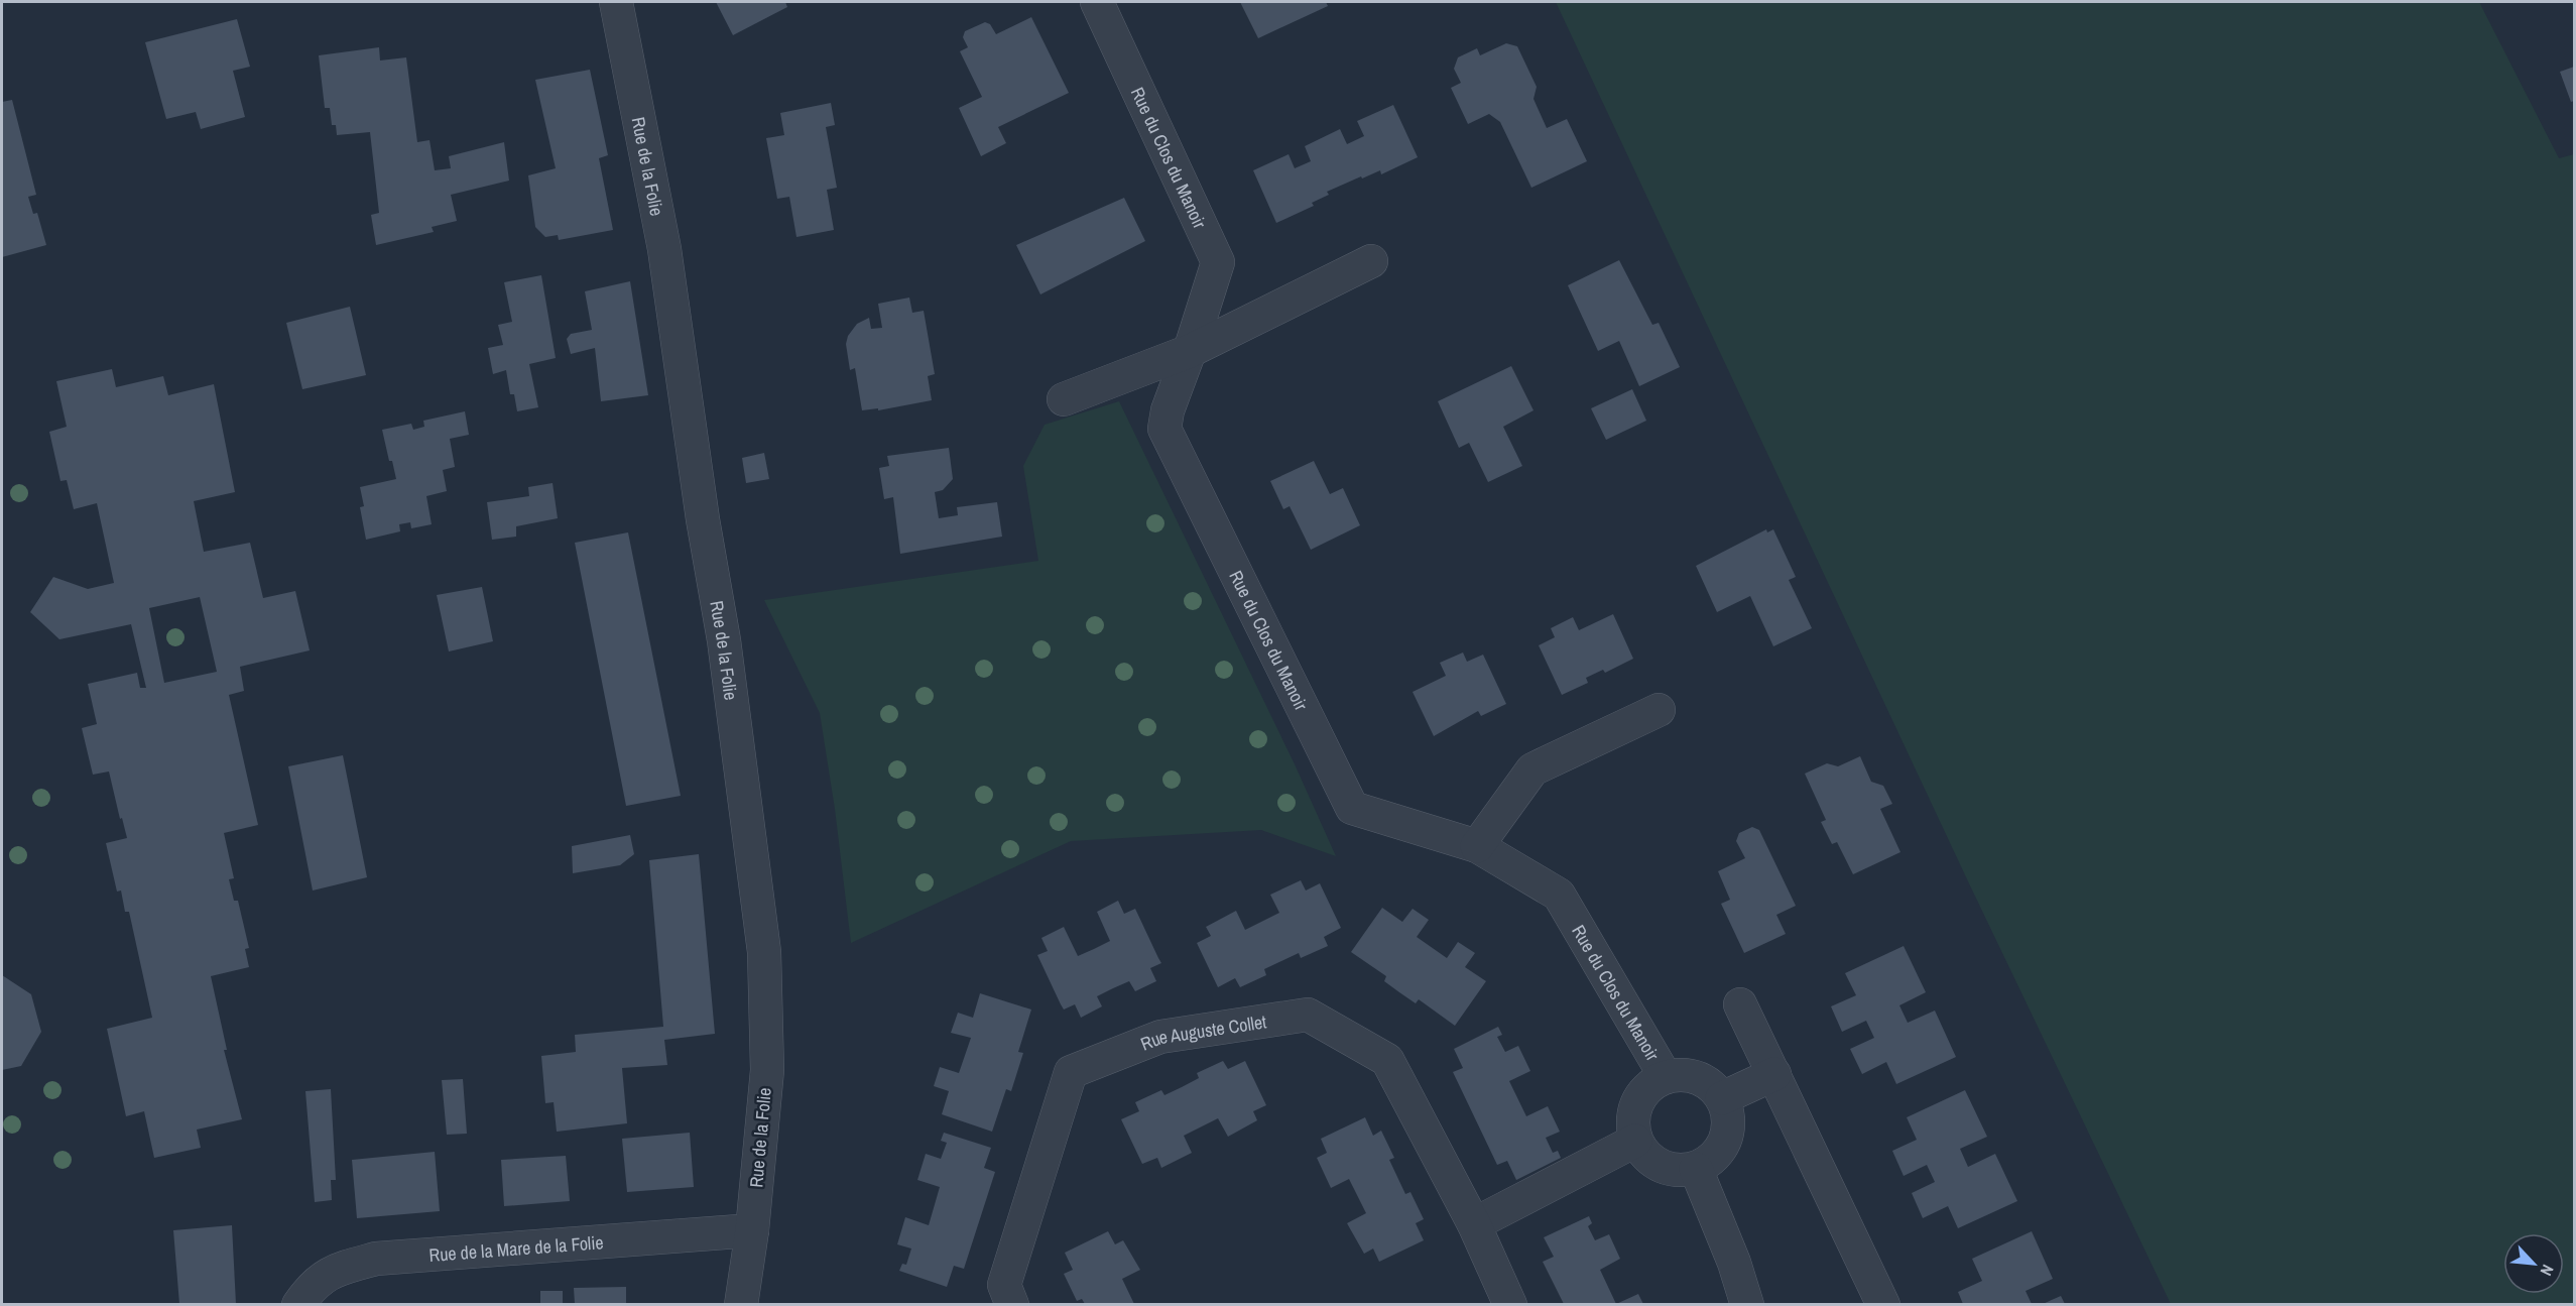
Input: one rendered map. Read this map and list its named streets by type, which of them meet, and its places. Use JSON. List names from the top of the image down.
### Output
{
  "streets": {
    "street": [
      "Rue du Clos du Manoir",
      "Rue de la Folie",
      "Rue Auguste Collet",
      "Rue de la Mare de la Folie"
    ]
  },
  "crossings": [
    ["Rue de la Folie", "Rue de la Mare de la Folie"]
  ],
  "north": "bottom right"
}
